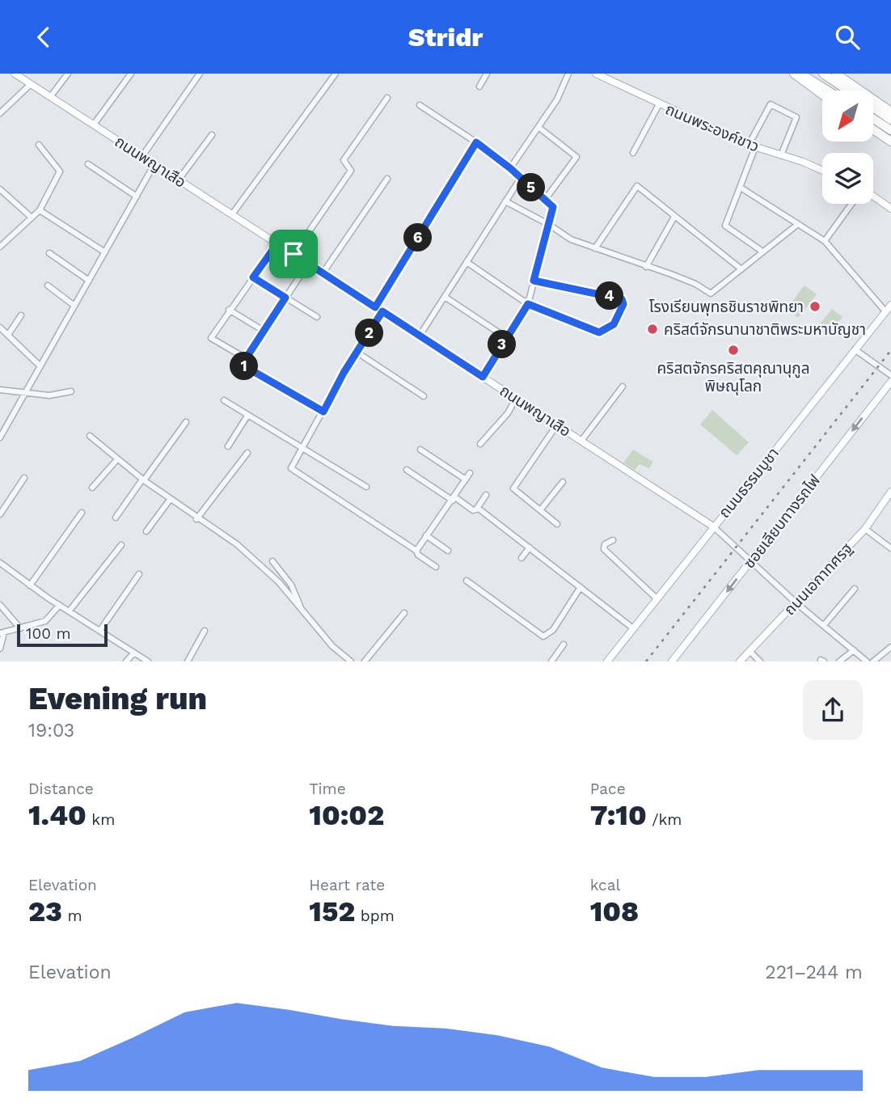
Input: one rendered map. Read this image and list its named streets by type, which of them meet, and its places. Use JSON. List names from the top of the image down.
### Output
{
  "streets": {
    "street": [
      "ถนนพระองค์ขาว",
      "ถนนพญาเสือ",
      "ถนนธรรมบูชา",
      "ซอยเลียบทางรถไฟ",
      "ถนนเอกาทศรฐ"
    ]
  },
  "crossings": [
    ["ถนนพญาเสือ", "ถนนธรรมบูชา"],
    ["ถนนพญาเสือ", "ซอยเลียบทางรถไฟ"],
    ["ถนนพญาเสือ", "ถนนเอกาทศรฐ"]
  ],
  "one_way": ["ซอยเลียบทางรถไฟ"],
  "places": ["โรงเรียนพุทธชินราชพิทยา", "คริสต์จักรนานาชาติพระมหาบัญชา", "คริสตจักรคริสตคุณานุกูล พิษณุโลก"],
  "scale_bar": "100 m",
  "north": "bottom left",
  "page": {
    "header": "Stridr",
    "pins": [
      "5",
      "6",
      "4",
      "2",
      "3",
      "1"
    ],
    "scale": "100 m",
    "heading": ["Evening run", "19:03"],
    "stats": [
      ["Distance", "1.40 km"],
      ["Time", "10:02"],
      ["Pace", "7:10 /km"],
      ["Elevation", "23 m"],
      ["Heart rate", "152 bpm"],
      ["kcal", "108"]
    ],
    "chart": ["Elevation", "221–244 m"]
  }
}
